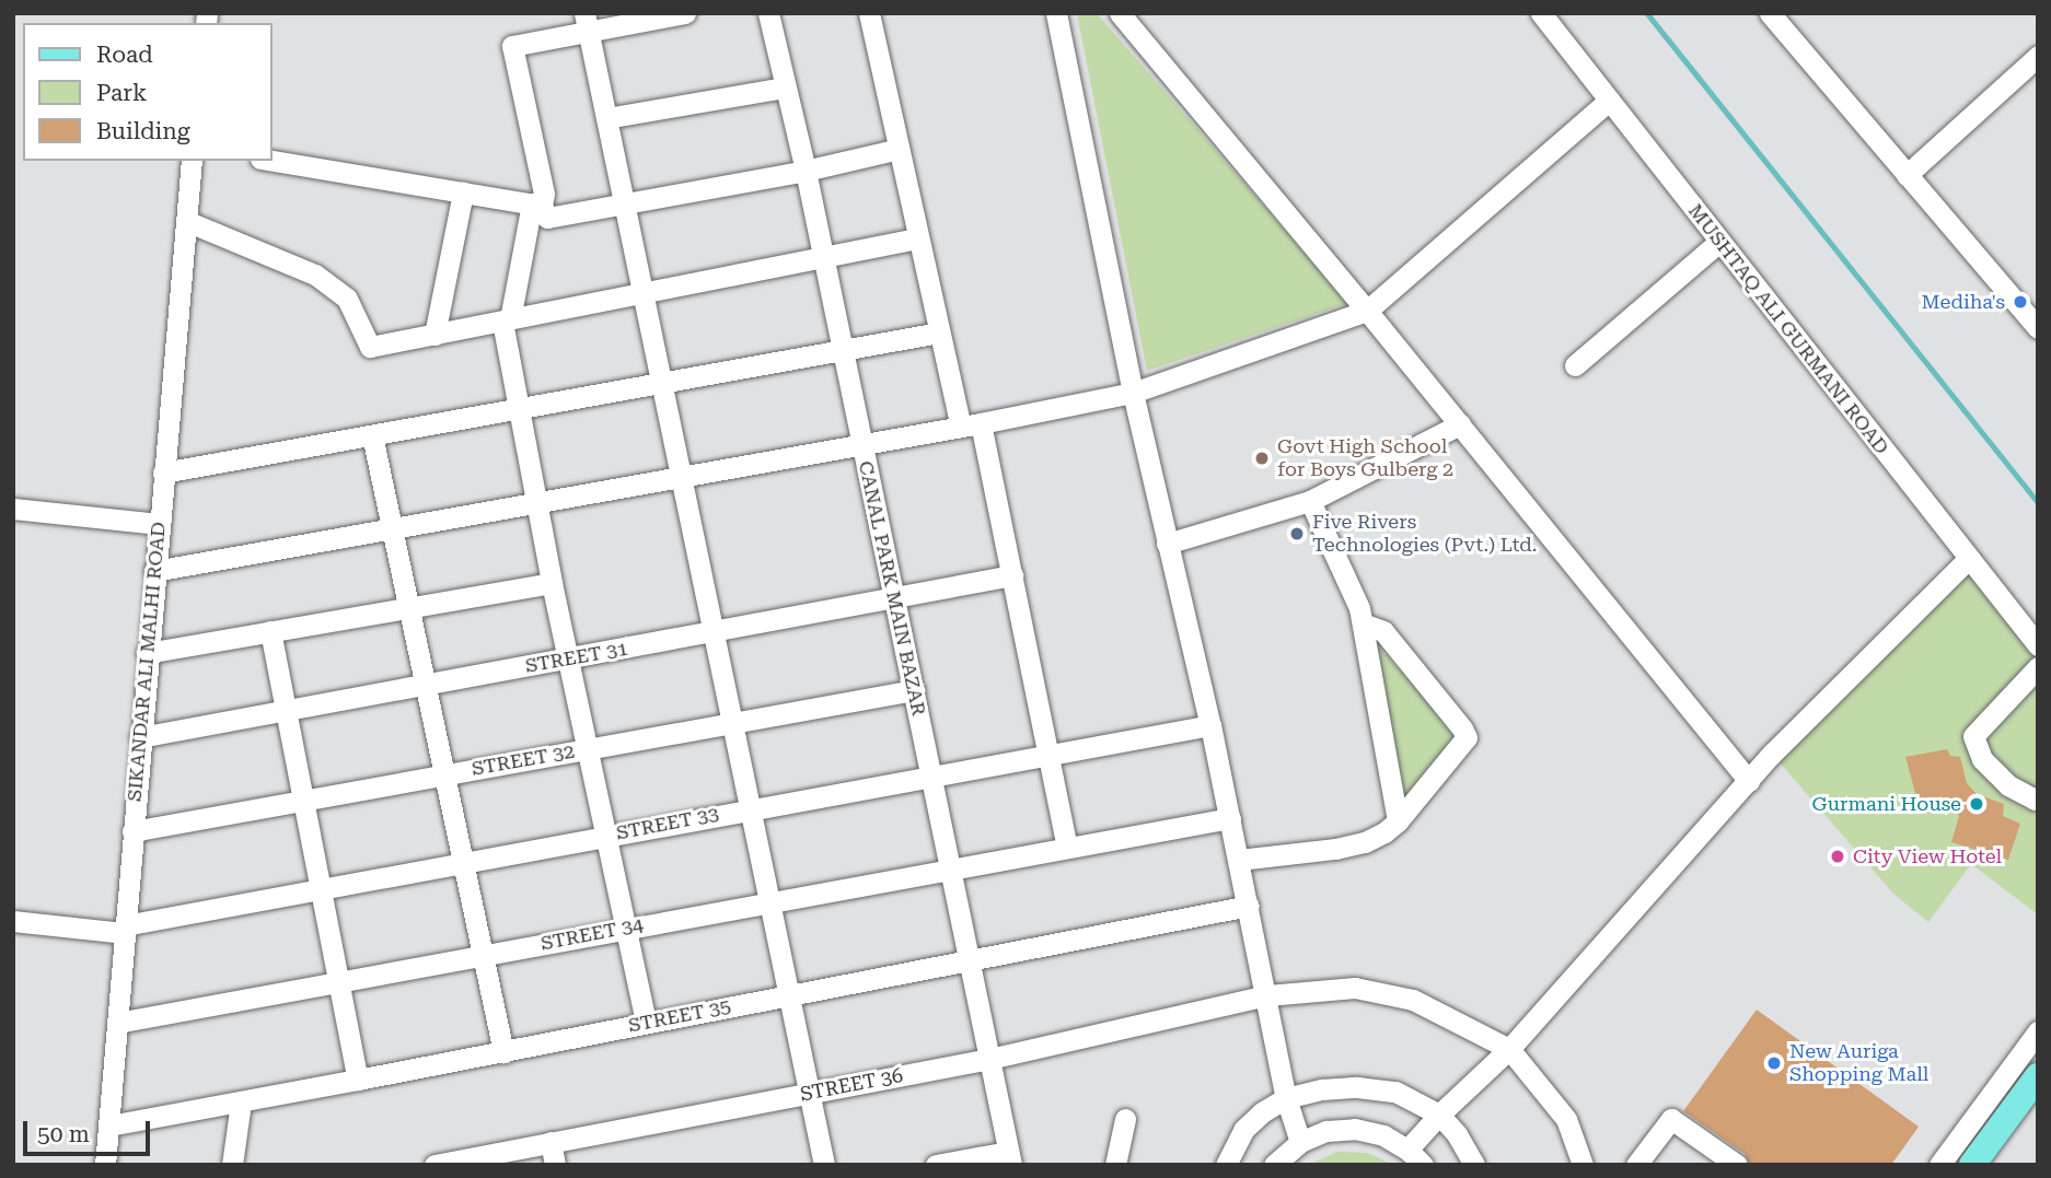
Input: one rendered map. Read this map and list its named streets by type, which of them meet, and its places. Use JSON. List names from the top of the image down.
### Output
{
  "streets": {
    "street": [
      "MUSHTAQ ALI GURMANI ROAD",
      "CANAL PARK MAIN BAZAR",
      "STREET 31",
      "SIKANDAR ALI MALHI ROAD",
      "STREET 32",
      "STREET 33",
      "STREET 34",
      "STREET 35",
      "STREET 36"
    ]
  },
  "crossings": [
    ["CANAL PARK MAIN BAZAR", "STREET 31"],
    ["CANAL PARK MAIN BAZAR", "STREET 32"],
    ["CANAL PARK MAIN BAZAR", "STREET 33"],
    ["CANAL PARK MAIN BAZAR", "STREET 34"],
    ["CANAL PARK MAIN BAZAR", "STREET 35"],
    ["CANAL PARK MAIN BAZAR", "STREET 36"],
    ["STREET 31", "SIKANDAR ALI MALHI ROAD"],
    ["SIKANDAR ALI MALHI ROAD", "STREET 32"],
    ["SIKANDAR ALI MALHI ROAD", "STREET 33"],
    ["SIKANDAR ALI MALHI ROAD", "STREET 34"],
    ["SIKANDAR ALI MALHI ROAD", "STREET 35"]
  ],
  "places": [
    "Mediha's",
    "Govt High School for Boys Gulberg 2",
    "Five Rivers Technologies (Pvt.) Ltd.",
    "Gurmani House",
    "City View Hotel",
    "New Auriga Shopping Mall"
  ],
  "legend": ["Road", "Park", "Building"],
  "scale_bar": "50 m"
}
